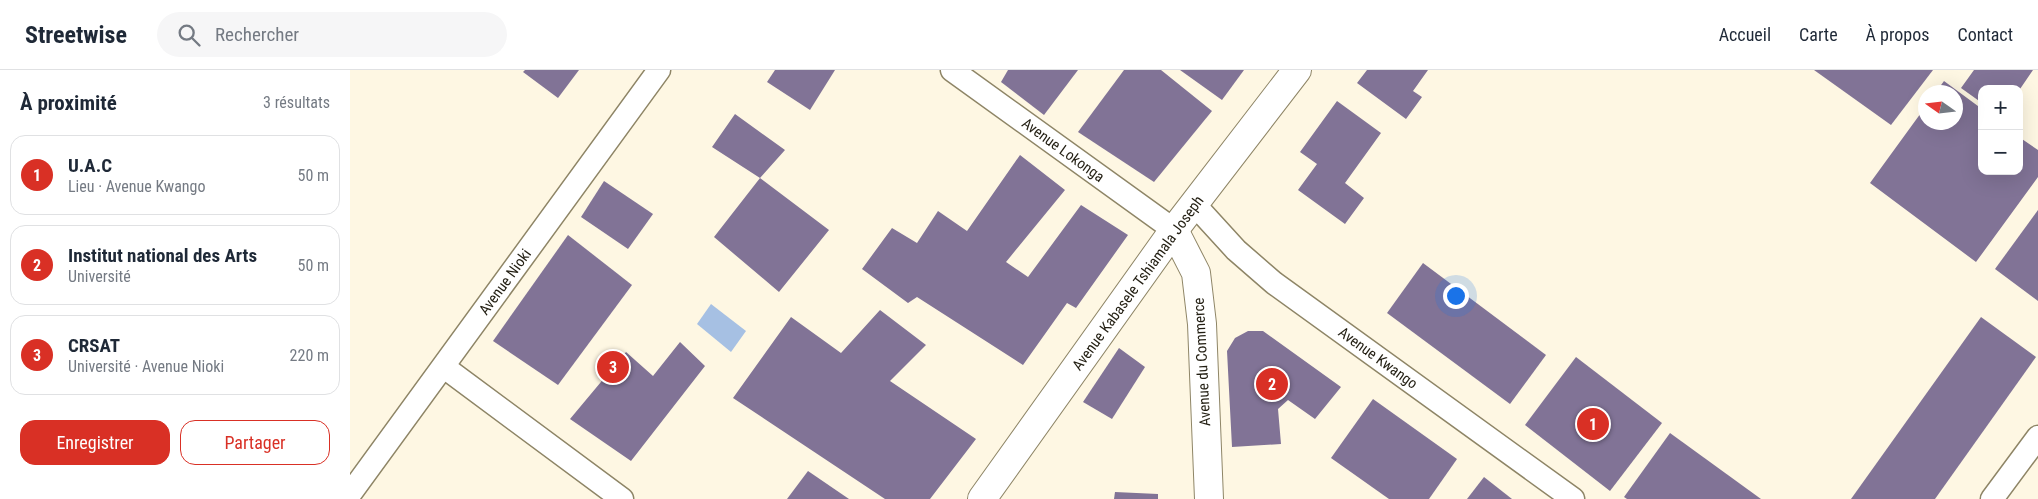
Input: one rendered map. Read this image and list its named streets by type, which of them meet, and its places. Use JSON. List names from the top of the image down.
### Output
{
  "streets": {
    "main road": ["Avenue Kabasele Tshiamala Joseph", "Avenue du Commerce"],
    "street": ["Avenue Lokonga", "Avenue Nioki", "Avenue Kwango"]
  },
  "crossings": [
    ["Avenue Lokonga", "Avenue Kabasele Tshiamala Joseph"],
    ["Avenue Lokonga", "Avenue du Commerce"],
    ["Avenue Kabasele Tshiamala Joseph", "Avenue Kwango"],
    ["Avenue Kabasele Tshiamala Joseph", "Avenue du Commerce"]
  ],
  "north": "left",
  "page": {
    "header": "Streetwise",
    "search": "Rechercher",
    "nav": [
      "Accueil",
      "Carte",
      "À propos",
      "Contact"
    ],
    "heading": ["À proximité", "3 résultats"],
    "map_buttons": ["+", "−"],
    "list": [
      {
        "mark": "1",
        "name": "U.A.C",
        "note": "Lieu · Avenue Kwango",
        "value": "50 m"
      },
      {
        "mark": "2",
        "name": "Institut national des Arts",
        "note": "Université",
        "value": "50 m"
      },
      {
        "mark": "3",
        "name": "CRSAT",
        "note": "Université · Avenue Nioki",
        "value": "220 m"
      }
    ],
    "pins": ["3", "2", "1"],
    "buttons": ["Enregistrer", "Partager"]
  }
}
